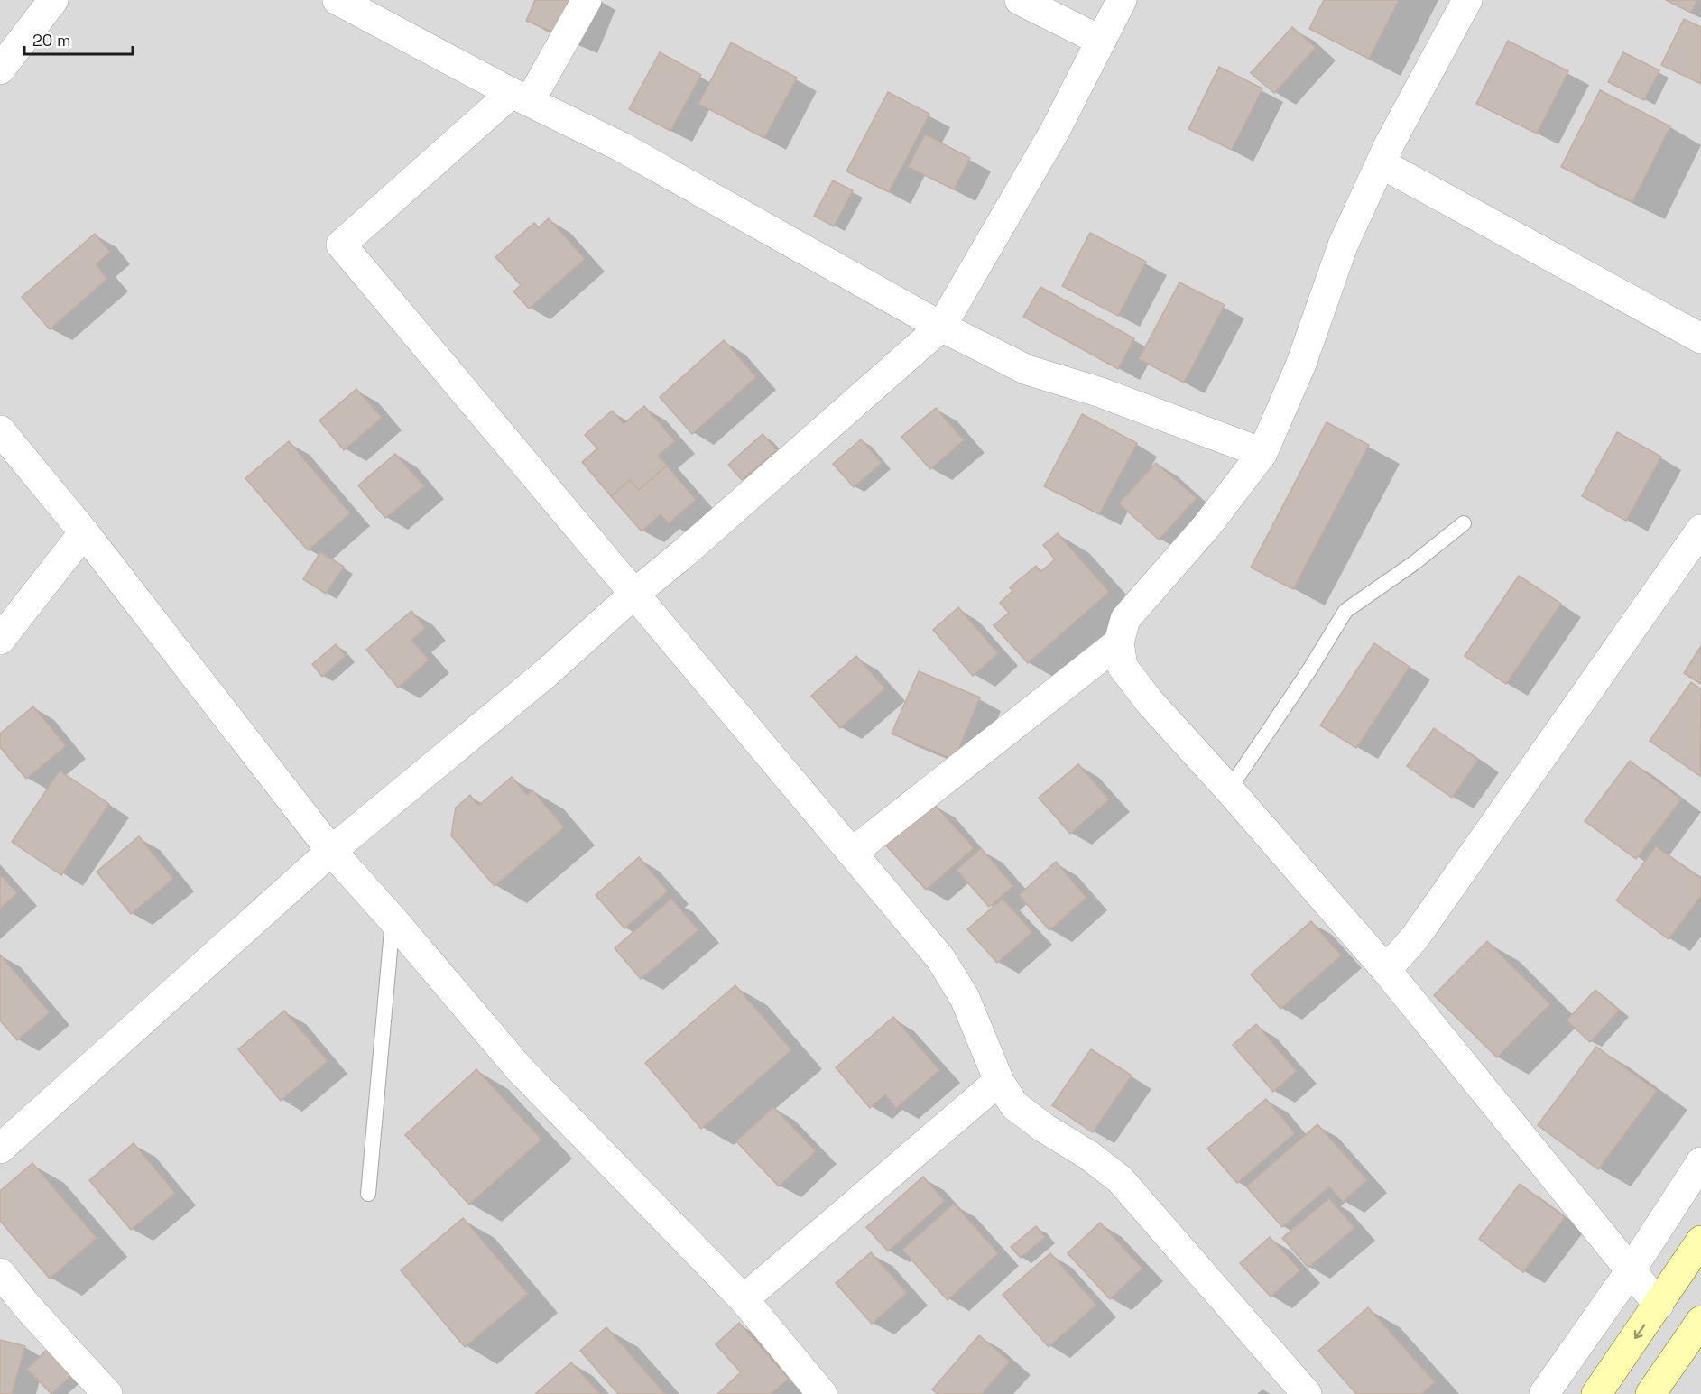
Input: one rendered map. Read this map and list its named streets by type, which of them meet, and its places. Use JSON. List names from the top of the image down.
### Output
{
  "scale_bar": "20 m"
}
